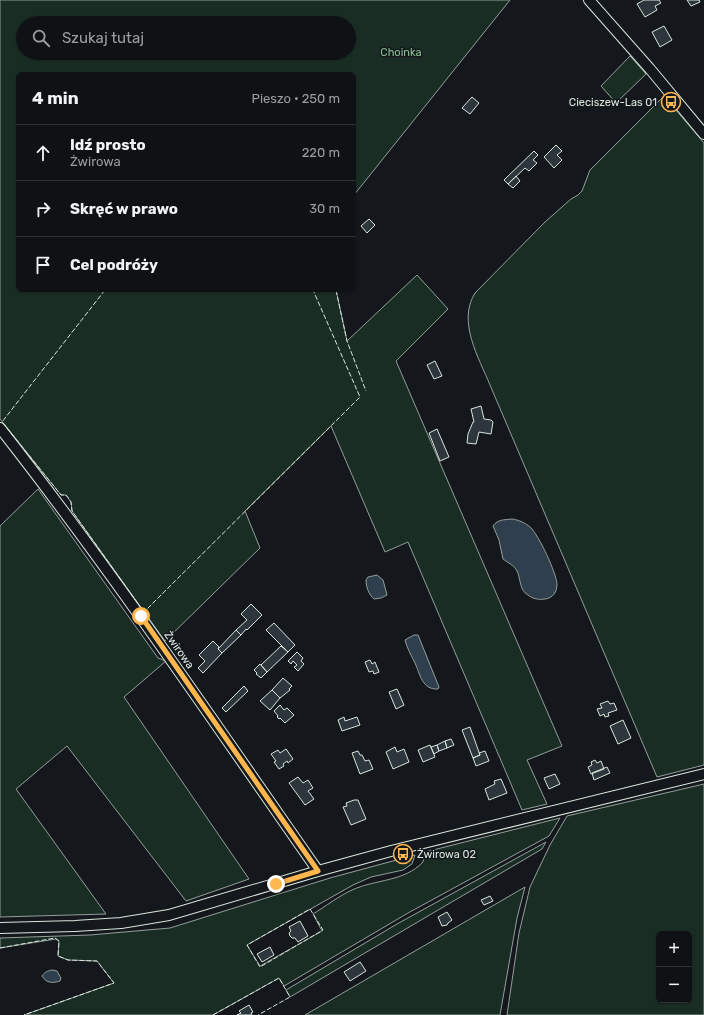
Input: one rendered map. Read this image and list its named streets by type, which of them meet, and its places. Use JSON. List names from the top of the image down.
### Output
{
  "streets": {
    "street": ["Żwirowa"]
  },
  "parks": ["Choinka"],
  "places": {
    "bus stop": ["Cieciszew-Las 01", "Żwirowa 02"]
  },
  "page": {
    "search": "Szukaj tutaj",
    "heading": ["4 min", "Pieszo · 250 m"],
    "list": [
      ["Idź prosto", "Żwirowa", "220 m"],
      ["Skręć w prawo", "30 m"],
      "Cel podróży"
    ],
    "map_buttons": ["+", "−"]
  }
}
